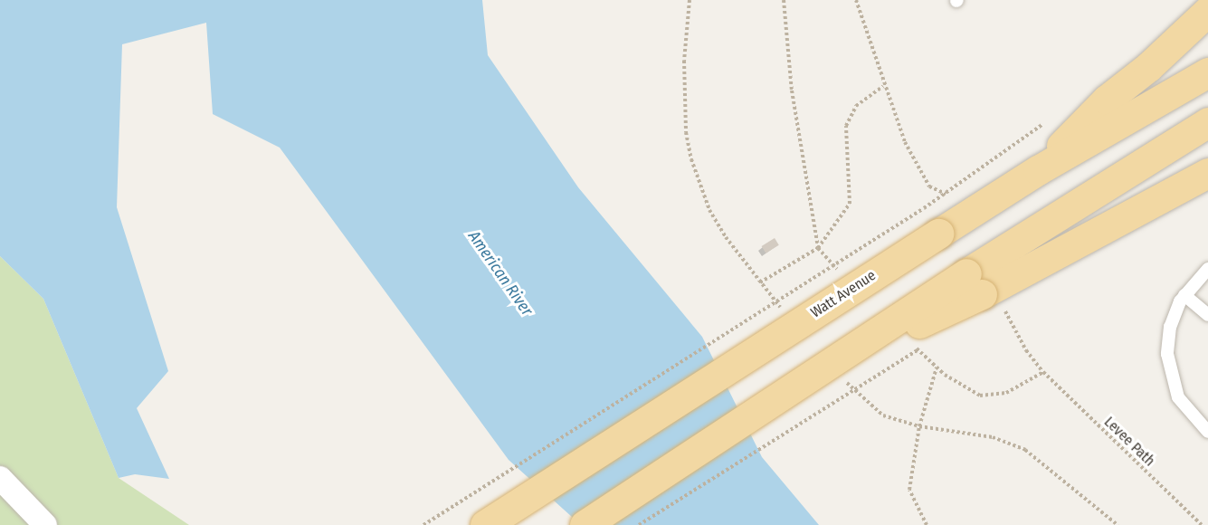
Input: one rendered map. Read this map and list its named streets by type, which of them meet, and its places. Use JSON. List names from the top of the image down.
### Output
{
  "streets": {
    "main road": ["Watt Avenue"],
    "path": ["Levee Path"]
  },
  "water": ["American River"]
}
